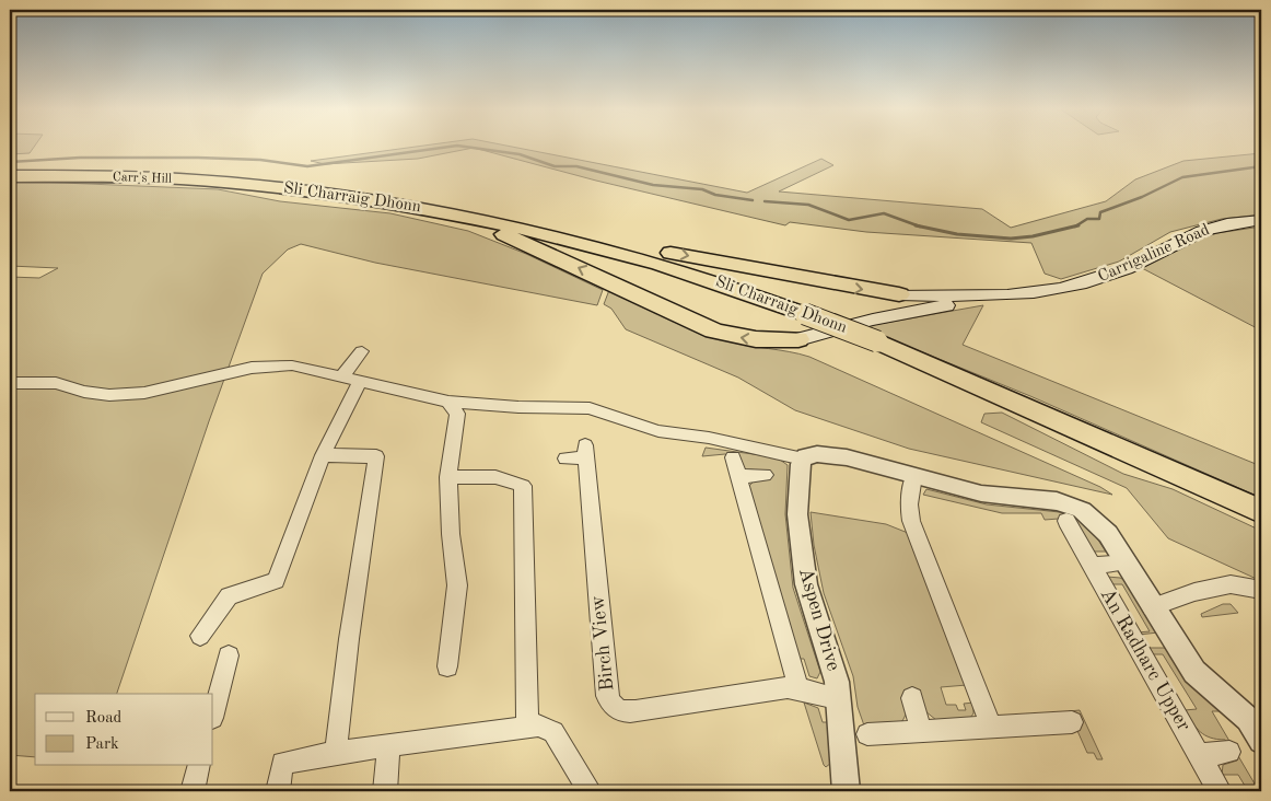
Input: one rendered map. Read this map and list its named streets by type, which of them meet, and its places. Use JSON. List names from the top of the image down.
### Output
{
  "streets": {
    "highway": ["Carr's Hill", "Sli Charraig Dhonn"],
    "main road": ["Carrigaline Road"],
    "street": ["Aspen Drive", "Birch View", "An Radharc Upper"]
  },
  "crossings": [
    ["Carr's Hill", "Sli Charraig Dhonn"],
    ["Aspen Drive", "Birch View"]
  ],
  "legend": ["Road", "Park"]
}
